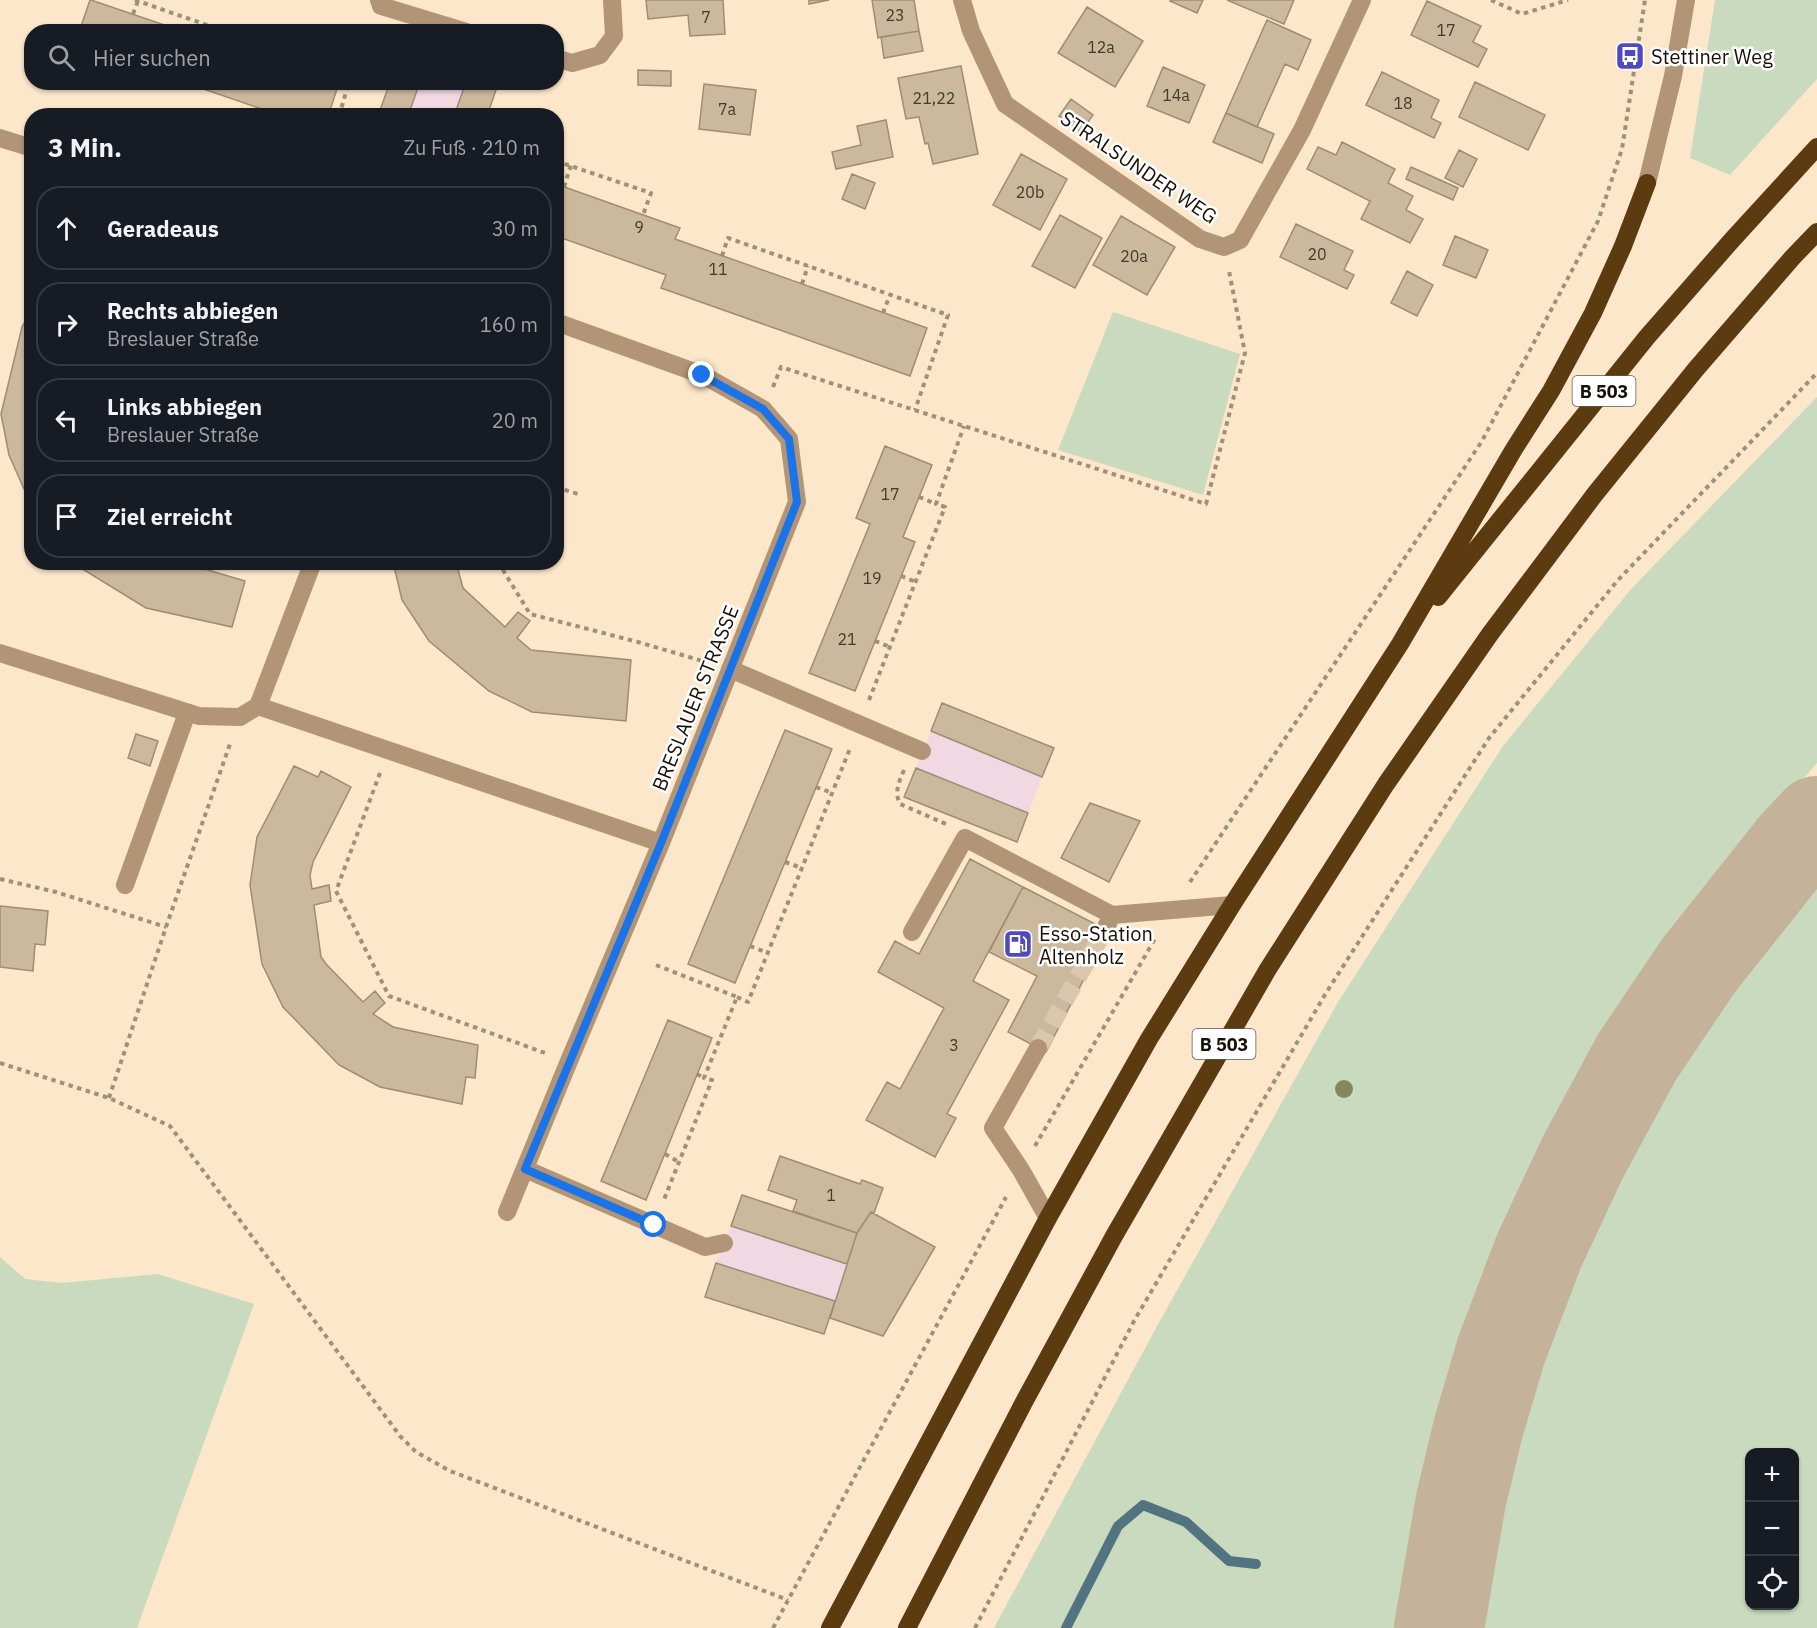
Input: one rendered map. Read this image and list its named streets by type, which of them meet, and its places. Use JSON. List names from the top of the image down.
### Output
{
  "streets": {
    "highway": ["B 503"],
    "street": ["STRALSUNDER WEG", "BRESLAUER STRASSE"]
  },
  "places": {
    "bus stop": ["Stettiner Weg"],
    "fuel station": ["Esso-Station Altenholz"]
  },
  "house_numbers": [
    "23",
    "7",
    "17",
    "12a",
    "14a",
    "21,22",
    "18",
    "7a",
    "20b",
    "9",
    "20",
    "20a",
    "11",
    "17",
    "19",
    "21",
    "3",
    "1"
  ],
  "page": {
    "search": "Hier suchen",
    "heading": ["3 Min.", "Zu Fuß · 210 m"],
    "list": [
      ["Geradeaus", "30 m"],
      ["Rechts abbiegen", "Breslauer Straße", "160 m"],
      ["Links abbiegen", "Breslauer Straße", "20 m"],
      "Ziel erreicht"
    ],
    "map_buttons": ["+", "−"]
  }
}
